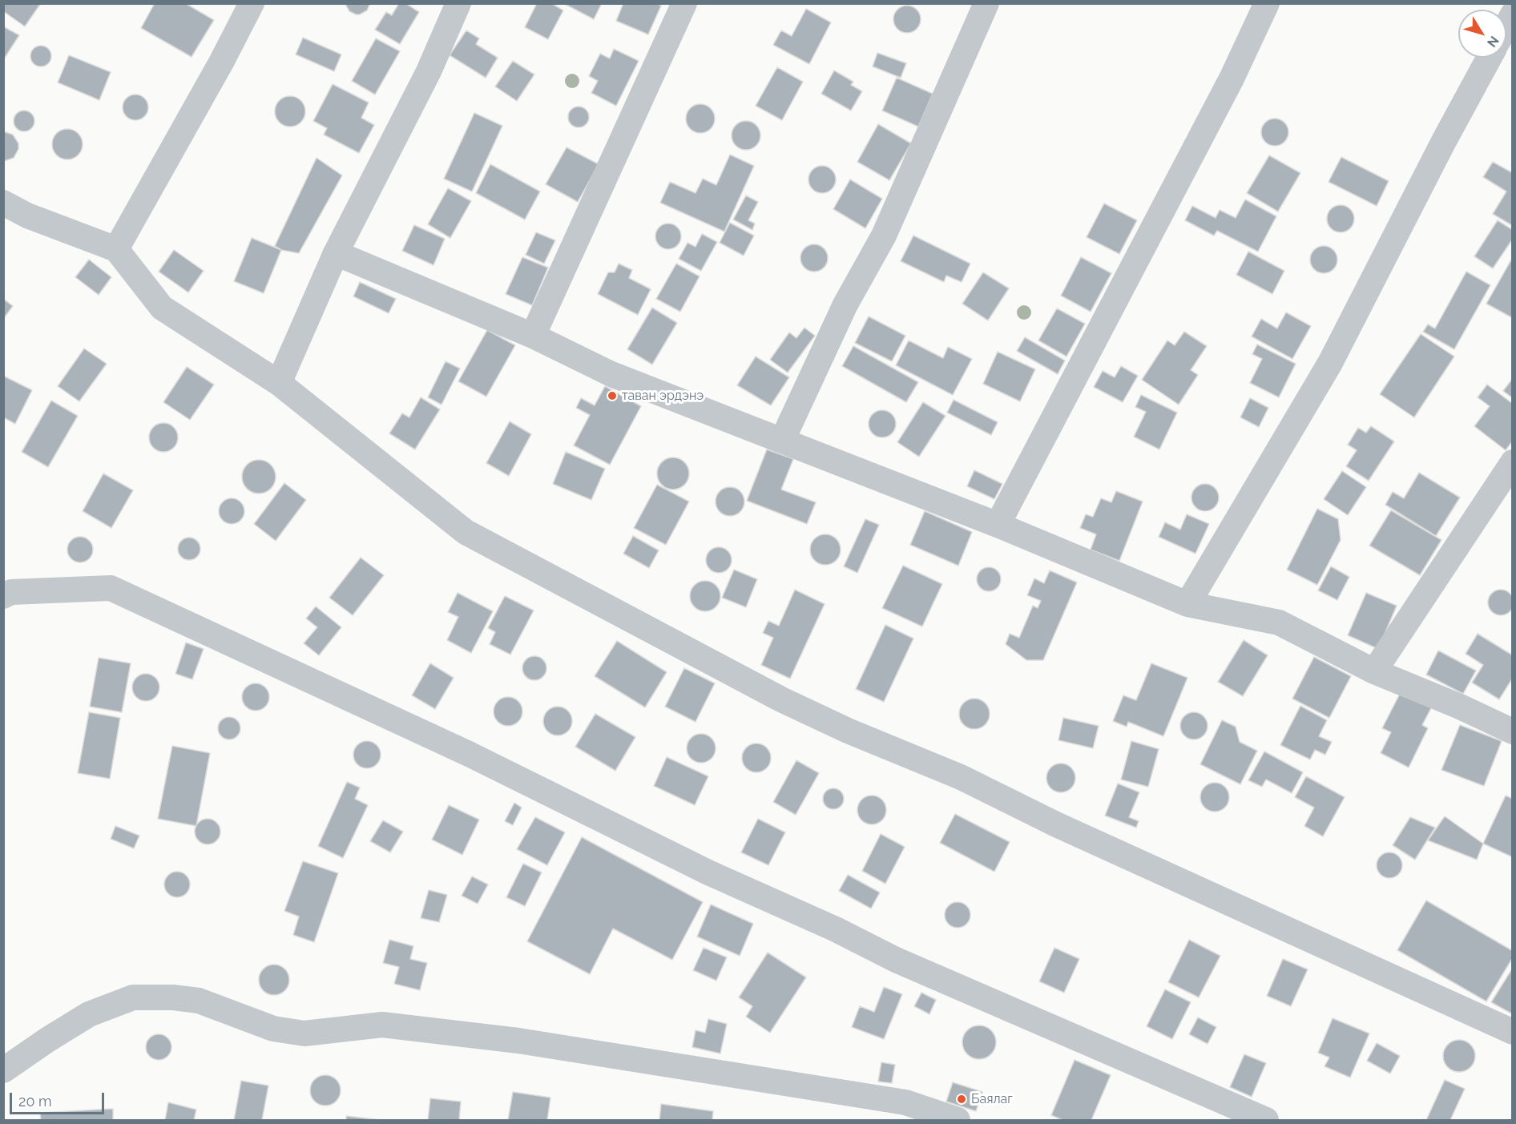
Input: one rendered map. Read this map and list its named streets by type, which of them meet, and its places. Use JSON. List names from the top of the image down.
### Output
{
  "places": ["таван эрдэнэ", "Баялаг"],
  "scale_bar": "20 m",
  "north": "bottom right"
}
